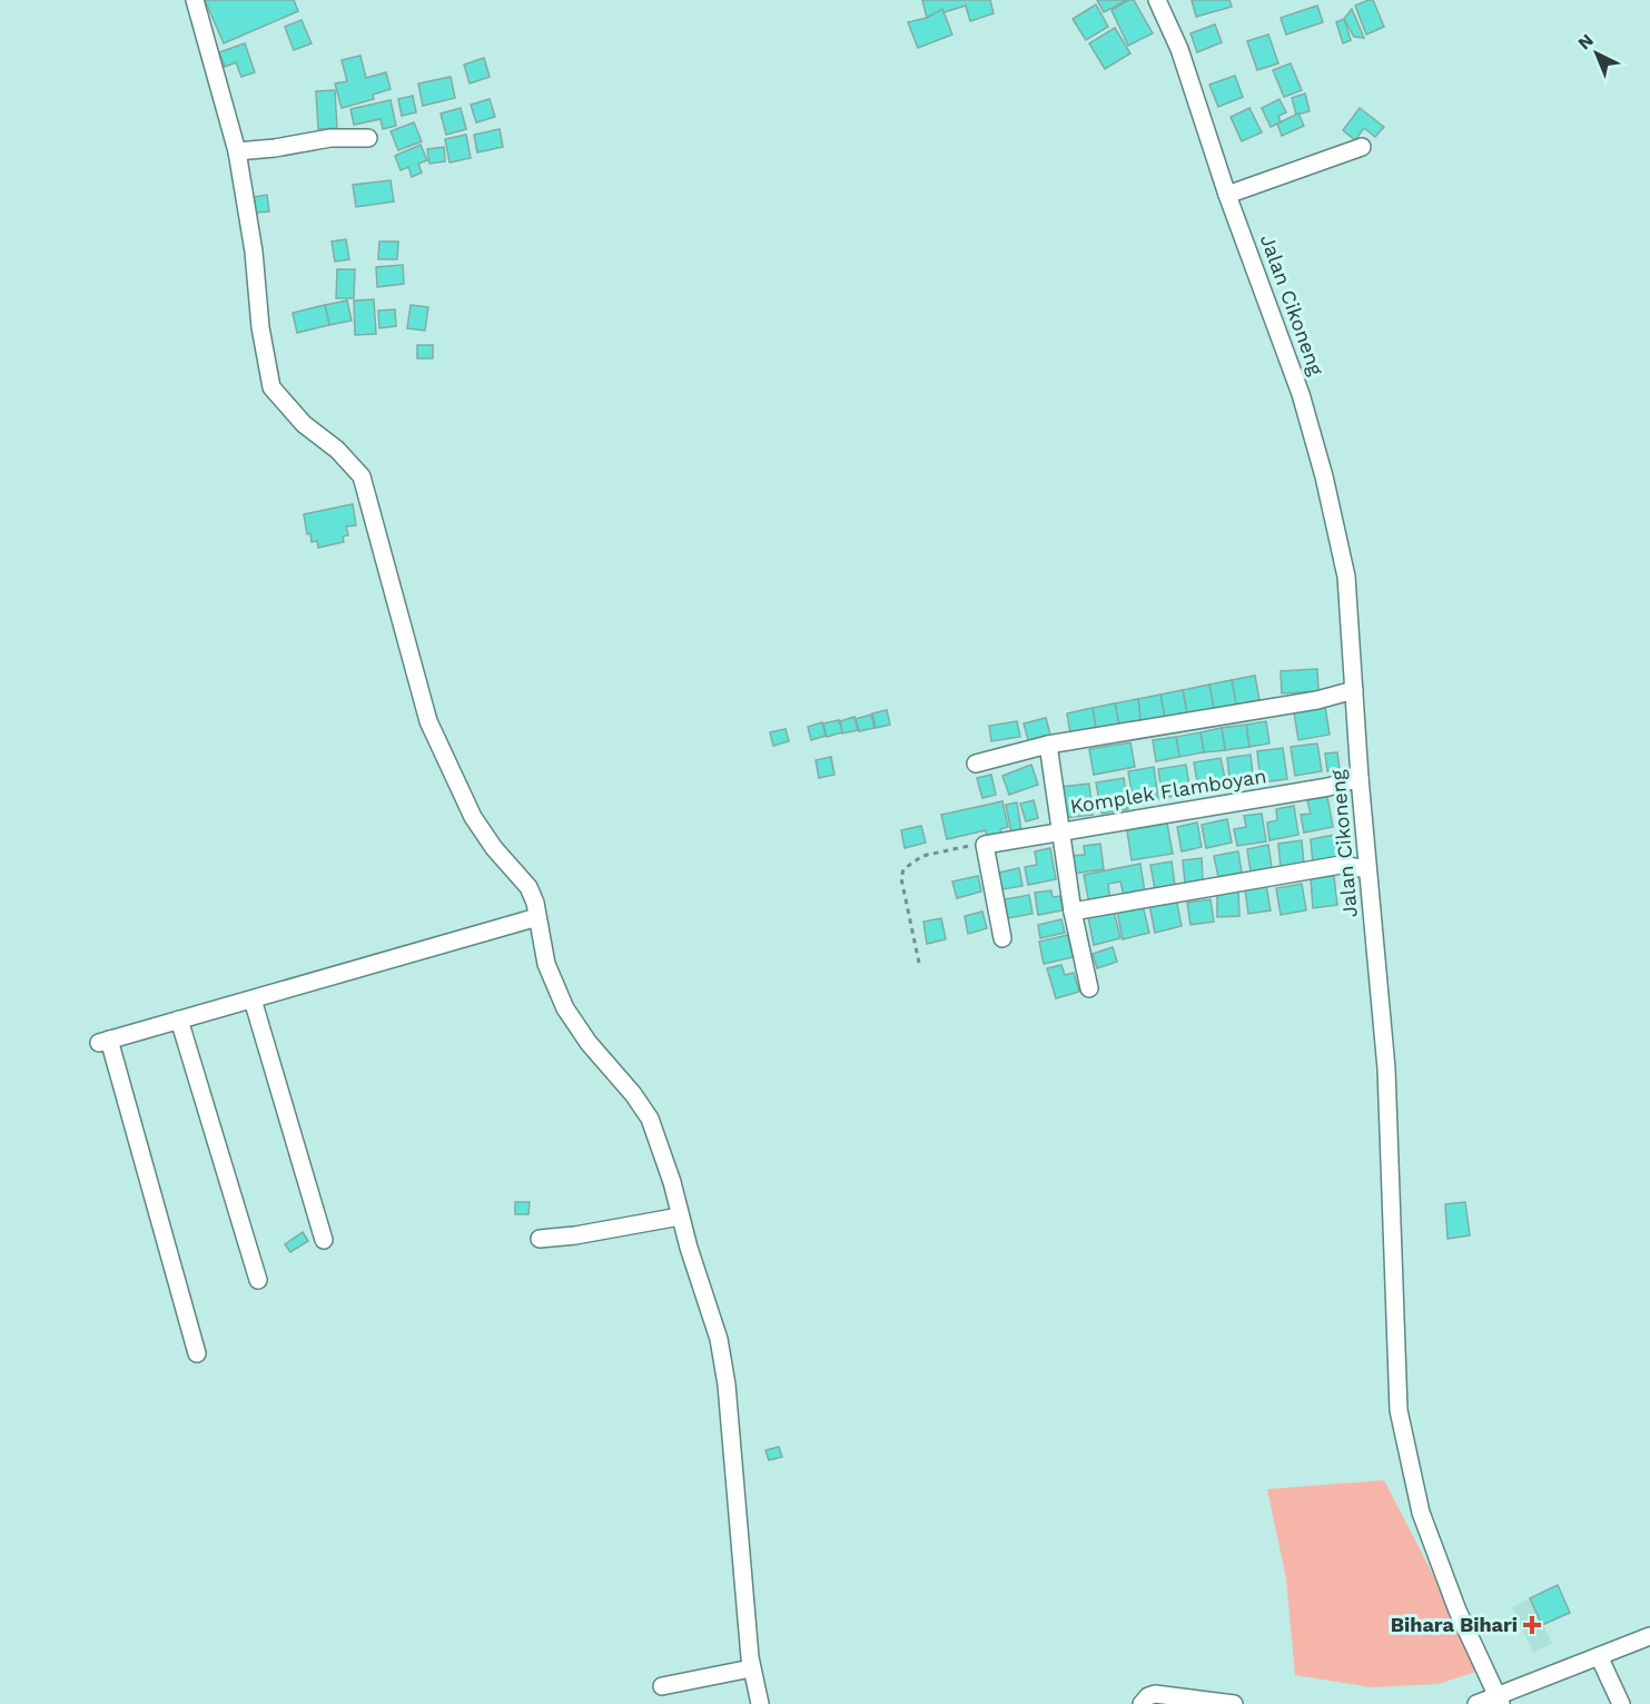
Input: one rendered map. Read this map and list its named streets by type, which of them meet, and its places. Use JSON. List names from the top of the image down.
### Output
{
  "streets": {
    "street": ["Jalan Cikoneng", "Komplek Flamboyan"]
  },
  "crossings": [
    ["Jalan Cikoneng", "Komplek Flamboyan"]
  ],
  "places": {
    "health": ["Bihara Bihari"]
  },
  "north": "top left"
}
